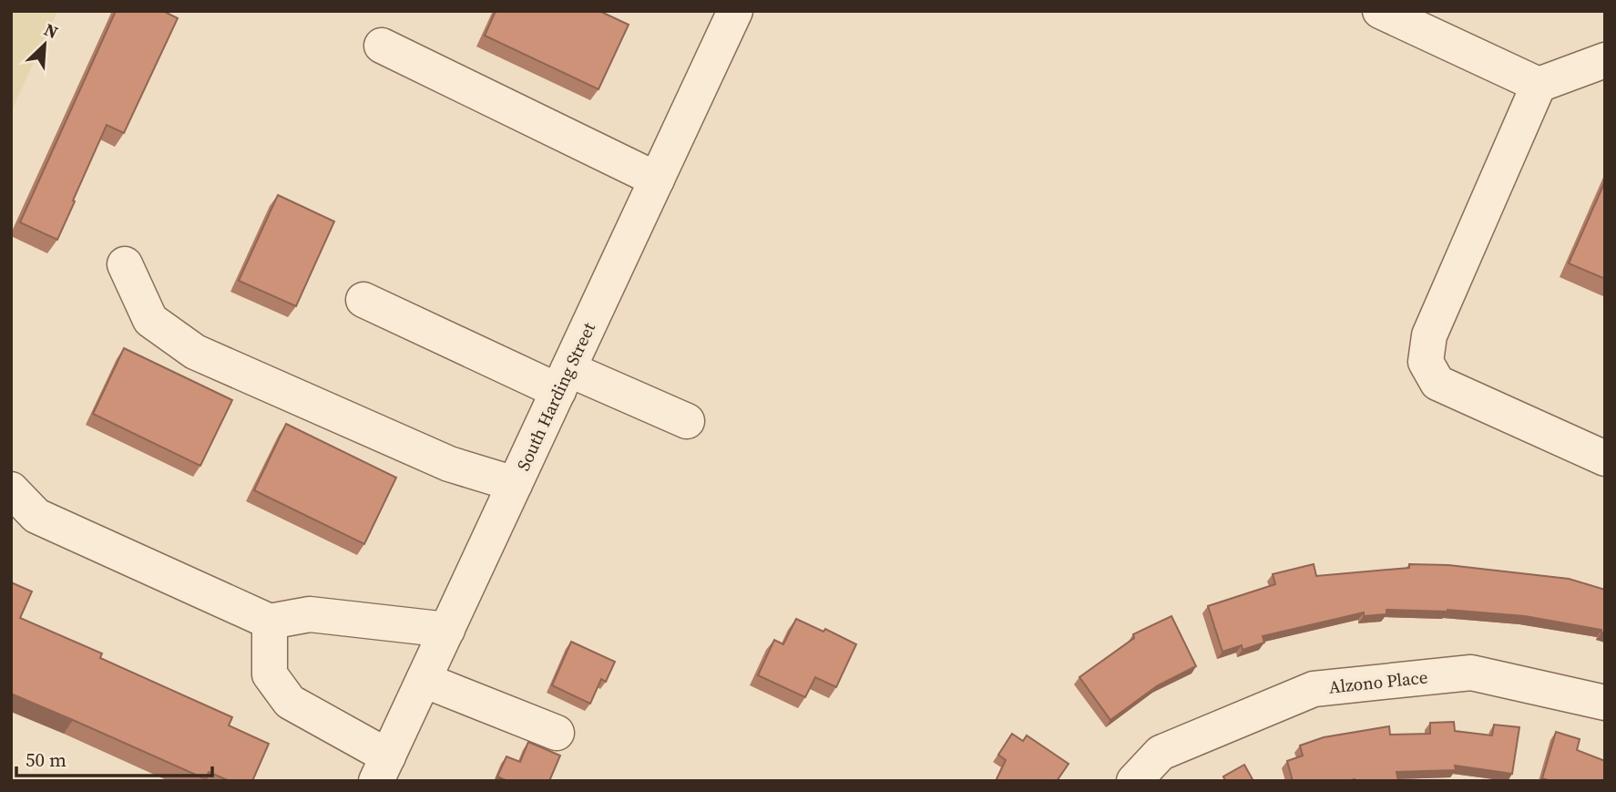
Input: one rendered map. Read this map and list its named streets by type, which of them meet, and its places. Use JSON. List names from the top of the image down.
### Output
{
  "streets": {
    "street": ["South Harding Street", "Alzono Place"]
  },
  "scale_bar": "50 m",
  "north": "top right"
}
